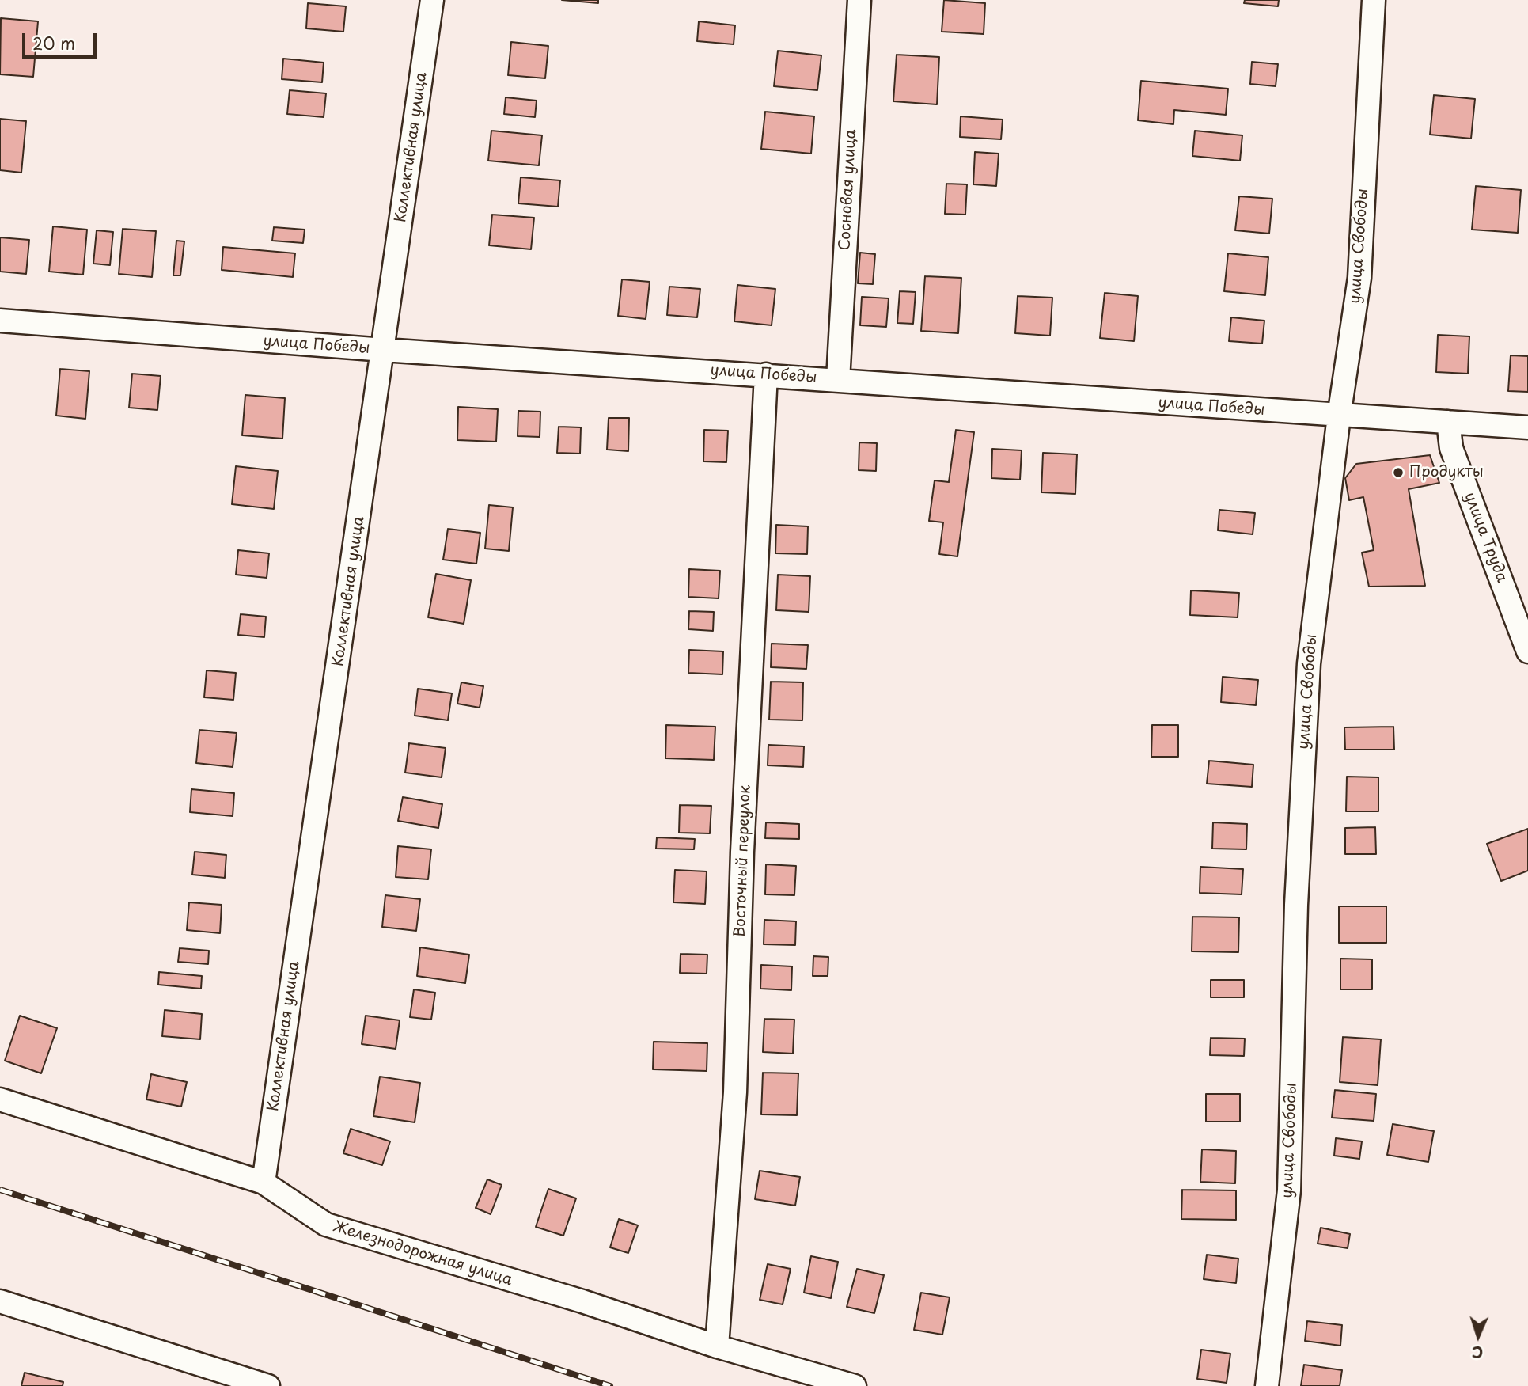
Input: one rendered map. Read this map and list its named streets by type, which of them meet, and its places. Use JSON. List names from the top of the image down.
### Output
{
  "streets": {
    "street": [
      "Коллективная улица",
      "Сосновая улица",
      "улица Свободы",
      "улица Победы",
      "улица Труда",
      "Восточный переулок",
      "Железнодорожная улица"
    ]
  },
  "crossings": [
    ["Коллективная улица", "улица Победы"],
    ["Коллективная улица", "Железнодорожная улица"],
    ["Сосновая улица", "улица Победы"],
    ["улица Свободы", "улица Победы"],
    ["улица Победы", "улица Труда"],
    ["улица Победы", "Восточный переулок"],
    ["Восточный переулок", "Железнодорожная улица"]
  ],
  "places": ["Продукты"],
  "scale_bar": "20 m",
  "north": "bottom"
}
